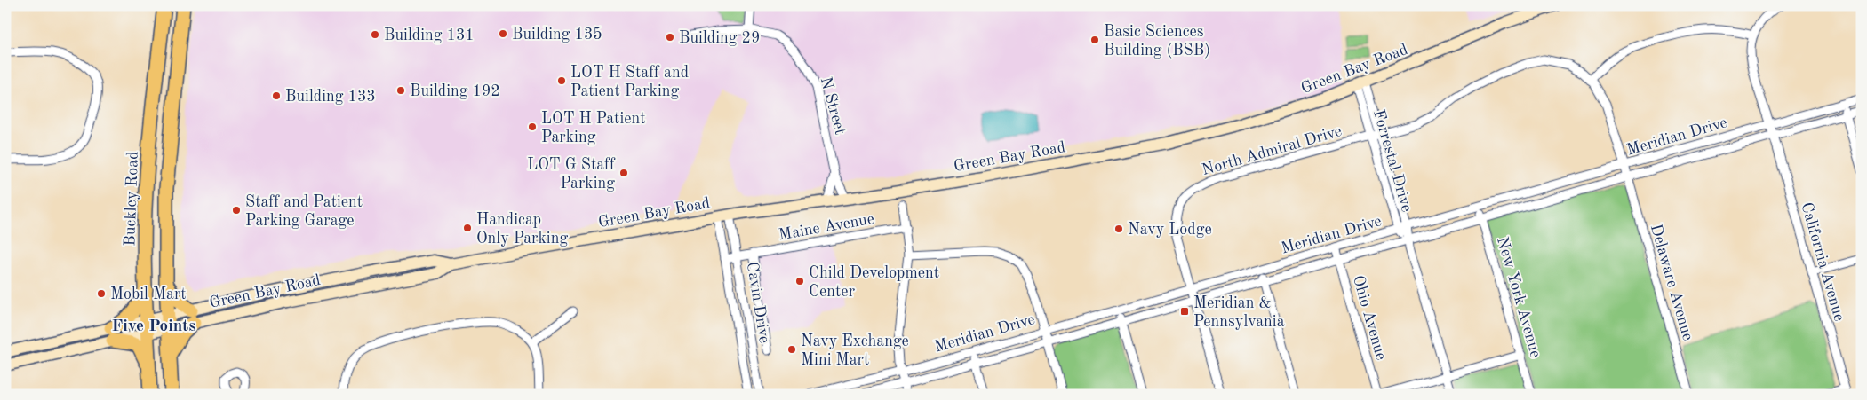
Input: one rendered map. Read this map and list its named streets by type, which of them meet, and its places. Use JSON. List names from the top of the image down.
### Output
{
  "streets": {
    "highway": ["Buckley Road"],
    "main road": ["Green Bay Road"],
    "street": [
      "N Street",
      "Meridian Drive",
      "North Admiral Drive",
      "Forrestal Drive",
      "Maine Avenue",
      "California Avenue",
      "Delaware Avenue",
      "New York Avenue",
      "Cavin Drive",
      "Ohio Avenue"
    ]
  },
  "crossings": [
    ["Green Bay Road", "N Street"],
    ["Green Bay Road", "Forrestal Drive"],
    ["Green Bay Road", "Buckley Road"],
    ["Green Bay Road", "Cavin Drive"],
    ["Meridian Drive", "North Admiral Drive"],
    ["Meridian Drive", "Forrestal Drive"],
    ["Meridian Drive", "California Avenue"],
    ["Meridian Drive", "Delaware Avenue"],
    ["Meridian Drive", "New York Avenue"],
    ["Meridian Drive", "Ohio Avenue"],
    ["North Admiral Drive", "Forrestal Drive"],
    ["North Admiral Drive", "Delaware Avenue"],
    ["Maine Avenue", "Cavin Drive"]
  ],
  "districts": ["Five Points"],
  "places": {
    "other": [
      "Building 135",
      "Building 131",
      "Building 29",
      "Basic Sciences Building (BSB)",
      "LOT H Staff and Patient Parking",
      "Building 192",
      "Building 133",
      "LOT H Patient Parking",
      "LOT G Staff Parking",
      "Staff and Patient Parking Garage",
      "Handicap Only Parking",
      "Navy Lodge",
      "Child Development Center",
      "Mobil Mart",
      "Navy Exchange Mini Mart"
    ],
    "transit": ["Meridian & Pennsylvania"]
  }
}
